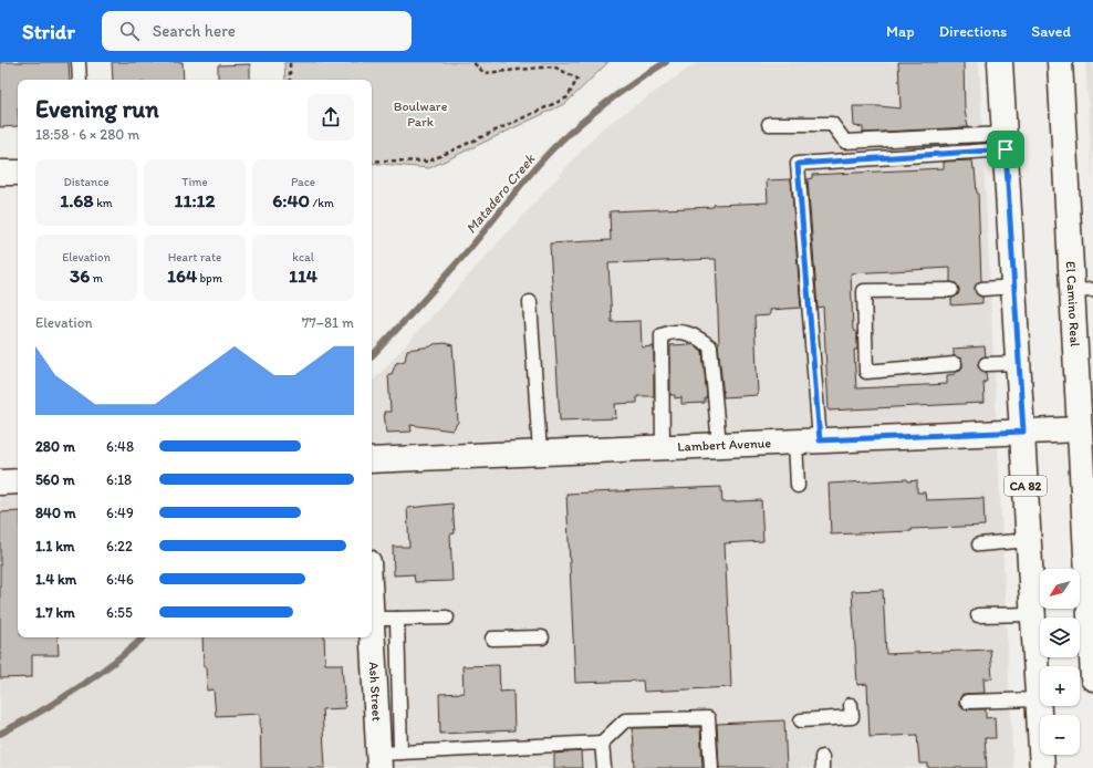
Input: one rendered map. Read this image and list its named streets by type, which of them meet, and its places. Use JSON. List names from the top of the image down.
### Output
{
  "streets": {
    "main road": [
      "El Camino Real",
      "Lambert Avenue",
      "CA 82",
      "Ash Street"
    ]
  },
  "crossings": [
    ["El Camino Real", "Lambert Avenue"],
    ["Lambert Avenue", "CA 82"]
  ],
  "water": ["Matadero Creek"],
  "parks": ["Boulware Park"],
  "north": "bottom left",
  "page": {
    "header": "Stridr",
    "search": "Search here",
    "nav": ["Map", "Directions", "Saved"],
    "heading": ["Evening run", "18:58 · 6 × 280 m"],
    "stats": [
      ["Distance", "1.68 km"],
      ["Time", "11:12"],
      ["Pace", "6:40 /km"],
      ["Elevation", "36 m"],
      ["Heart rate", "164 bpm"],
      ["kcal", "114"]
    ],
    "chart": ["Elevation", "77–81 m"],
    "list": [
      {
        "name": "280 m",
        "note": "6:48"
      },
      {
        "name": "560 m",
        "note": "6:18"
      },
      {
        "name": "840 m",
        "note": "6:49"
      },
      {
        "name": "1.1 km",
        "note": "6:22"
      },
      {
        "name": "1.4 km",
        "note": "6:46"
      },
      {
        "name": "1.7 km",
        "note": "6:55"
      }
    ],
    "map_buttons": ["+", "−"]
  }
}
